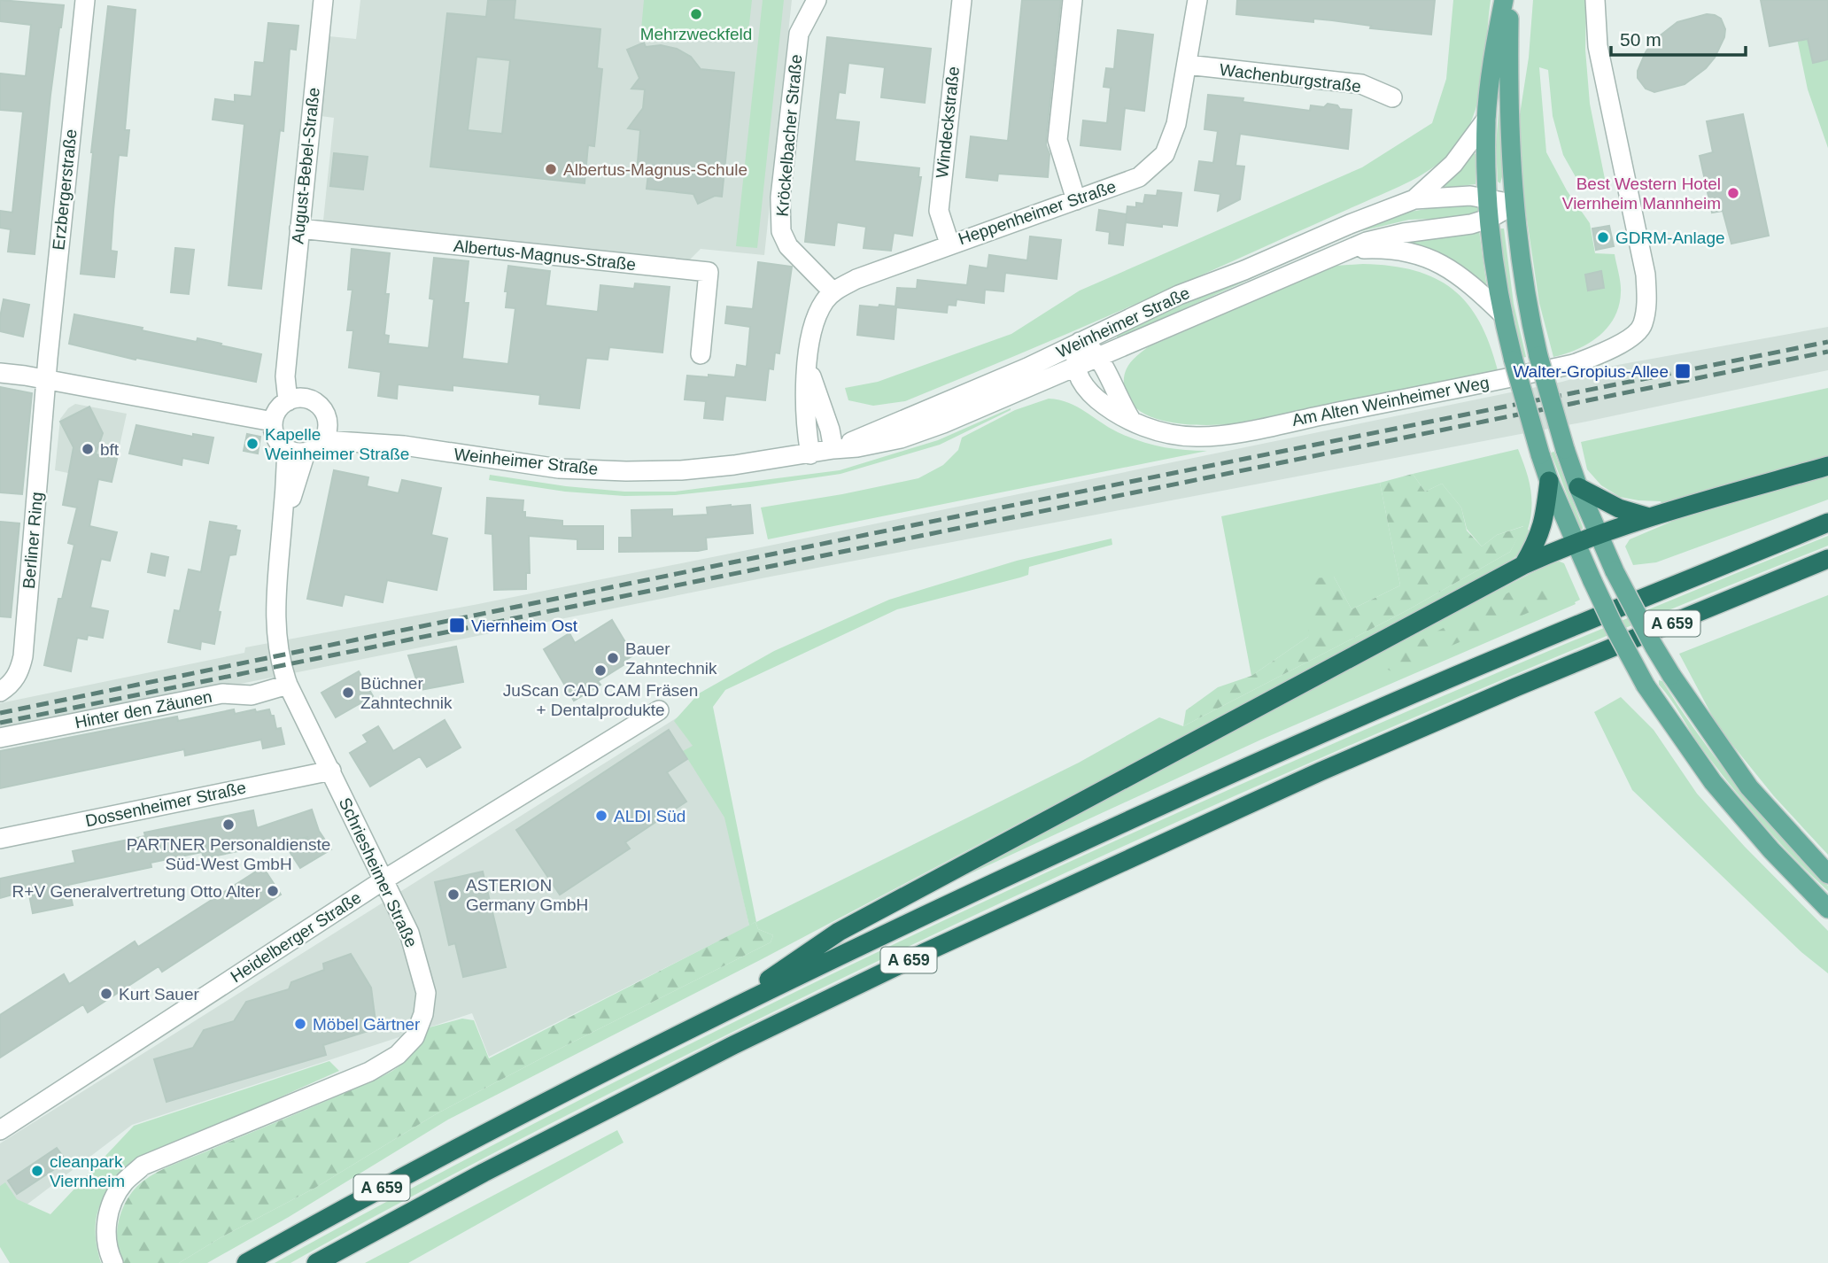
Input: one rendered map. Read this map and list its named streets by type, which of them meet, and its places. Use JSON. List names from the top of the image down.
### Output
{
  "streets": {
    "highway": ["A 659"],
    "street": [
      "Wachenburgstraße",
      "Windeckstraße",
      "Kröckelbacher Straße",
      "August-Bebel-Straße",
      "Erzbergerstraße",
      "Heppenheimer Straße",
      "Albertus-Magnus-Straße",
      "Weinheimer Straße",
      "Am Alten Weinheimer Weg",
      "Berliner Ring",
      "Hinter den Zäunen",
      "Dossenheimer Straße",
      "Schriesheimer Straße",
      "Heidelberger Straße"
    ]
  },
  "crossings": [
    ["Wachenburgstraße", "Heppenheimer Straße"],
    ["Windeckstraße", "Heppenheimer Straße"],
    ["Kröckelbacher Straße", "Heppenheimer Straße"],
    ["August-Bebel-Straße", "Albertus-Magnus-Straße"],
    ["August-Bebel-Straße", "Weinheimer Straße"],
    ["August-Bebel-Straße", "Schriesheimer Straße"],
    ["Erzbergerstraße", "Berliner Ring"],
    ["Heppenheimer Straße", "Weinheimer Straße"],
    ["Weinheimer Straße", "Am Alten Weinheimer Weg"],
    ["Weinheimer Straße", "Schriesheimer Straße"],
    ["Hinter den Zäunen", "Schriesheimer Straße"],
    ["Dossenheimer Straße", "Schriesheimer Straße"],
    ["Schriesheimer Straße", "Heidelberger Straße"]
  ],
  "places": {
    "other": [
      "Mehrzweckfeld",
      "Albertus-Magnus-Schule",
      "Best Western Hotel Viernheim Mannheim",
      "GDRM-Anlage",
      "Kapelle Weinheimer Straße",
      "bft",
      "Bauer Zahntechnik",
      "JuScan CAD CAM Fräsen + Dentalprodukte",
      "Büchner Zahntechnik",
      "ALDI Süd",
      "PARTNER Personaldienste Süd-West GmbH",
      "R+V Generalvertretung Otto Alter",
      "ASTERION Germany GmbH",
      "Kurt Sauer",
      "Möbel Gärtner",
      "cleanpark Viernheim"
    ],
    "transit": ["Walter-Gropius-Allee", "Viernheim Ost"]
  },
  "scale_bar": "50 m"
}
